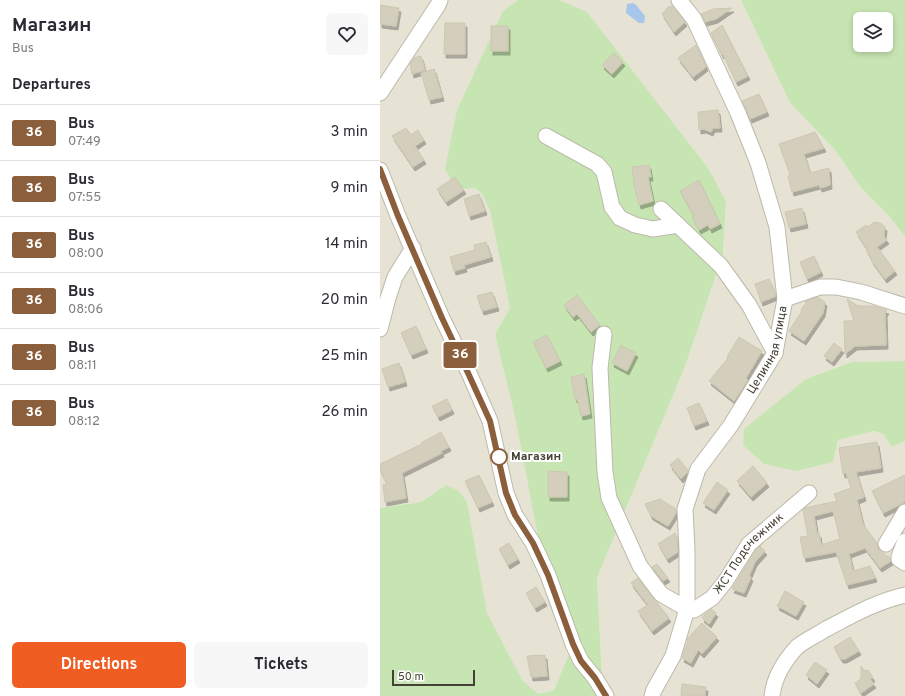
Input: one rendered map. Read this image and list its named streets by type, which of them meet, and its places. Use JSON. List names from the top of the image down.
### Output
{
  "streets": {
    "street": ["Целинная улица", "ЖСТ Подснежник"]
  },
  "crossings": [
    ["Целинная улица", "ЖСТ Подснежник"]
  ],
  "places": ["Магазин"],
  "lines": ["bus line 36"],
  "scale_bar": "50 m",
  "page": {
    "heading": [
      ["Магазин", "Bus"],
      "Departures"
    ],
    "on_map": "36",
    "list": [
      {
        "mark": "36",
        "name": "Bus",
        "note": "07:49",
        "value": "3 min"
      },
      {
        "mark": "36",
        "name": "Bus",
        "note": "07:55",
        "value": "9 min"
      },
      {
        "mark": "36",
        "name": "Bus",
        "note": "08:00",
        "value": "14 min"
      },
      {
        "mark": "36",
        "name": "Bus",
        "note": "08:06",
        "value": "20 min"
      },
      {
        "mark": "36",
        "name": "Bus",
        "note": "08:11",
        "value": "25 min"
      },
      {
        "mark": "36",
        "name": "Bus",
        "note": "08:12",
        "value": "26 min"
      }
    ],
    "buttons": ["Directions", "Tickets"],
    "scale": "50 m"
  }
}
